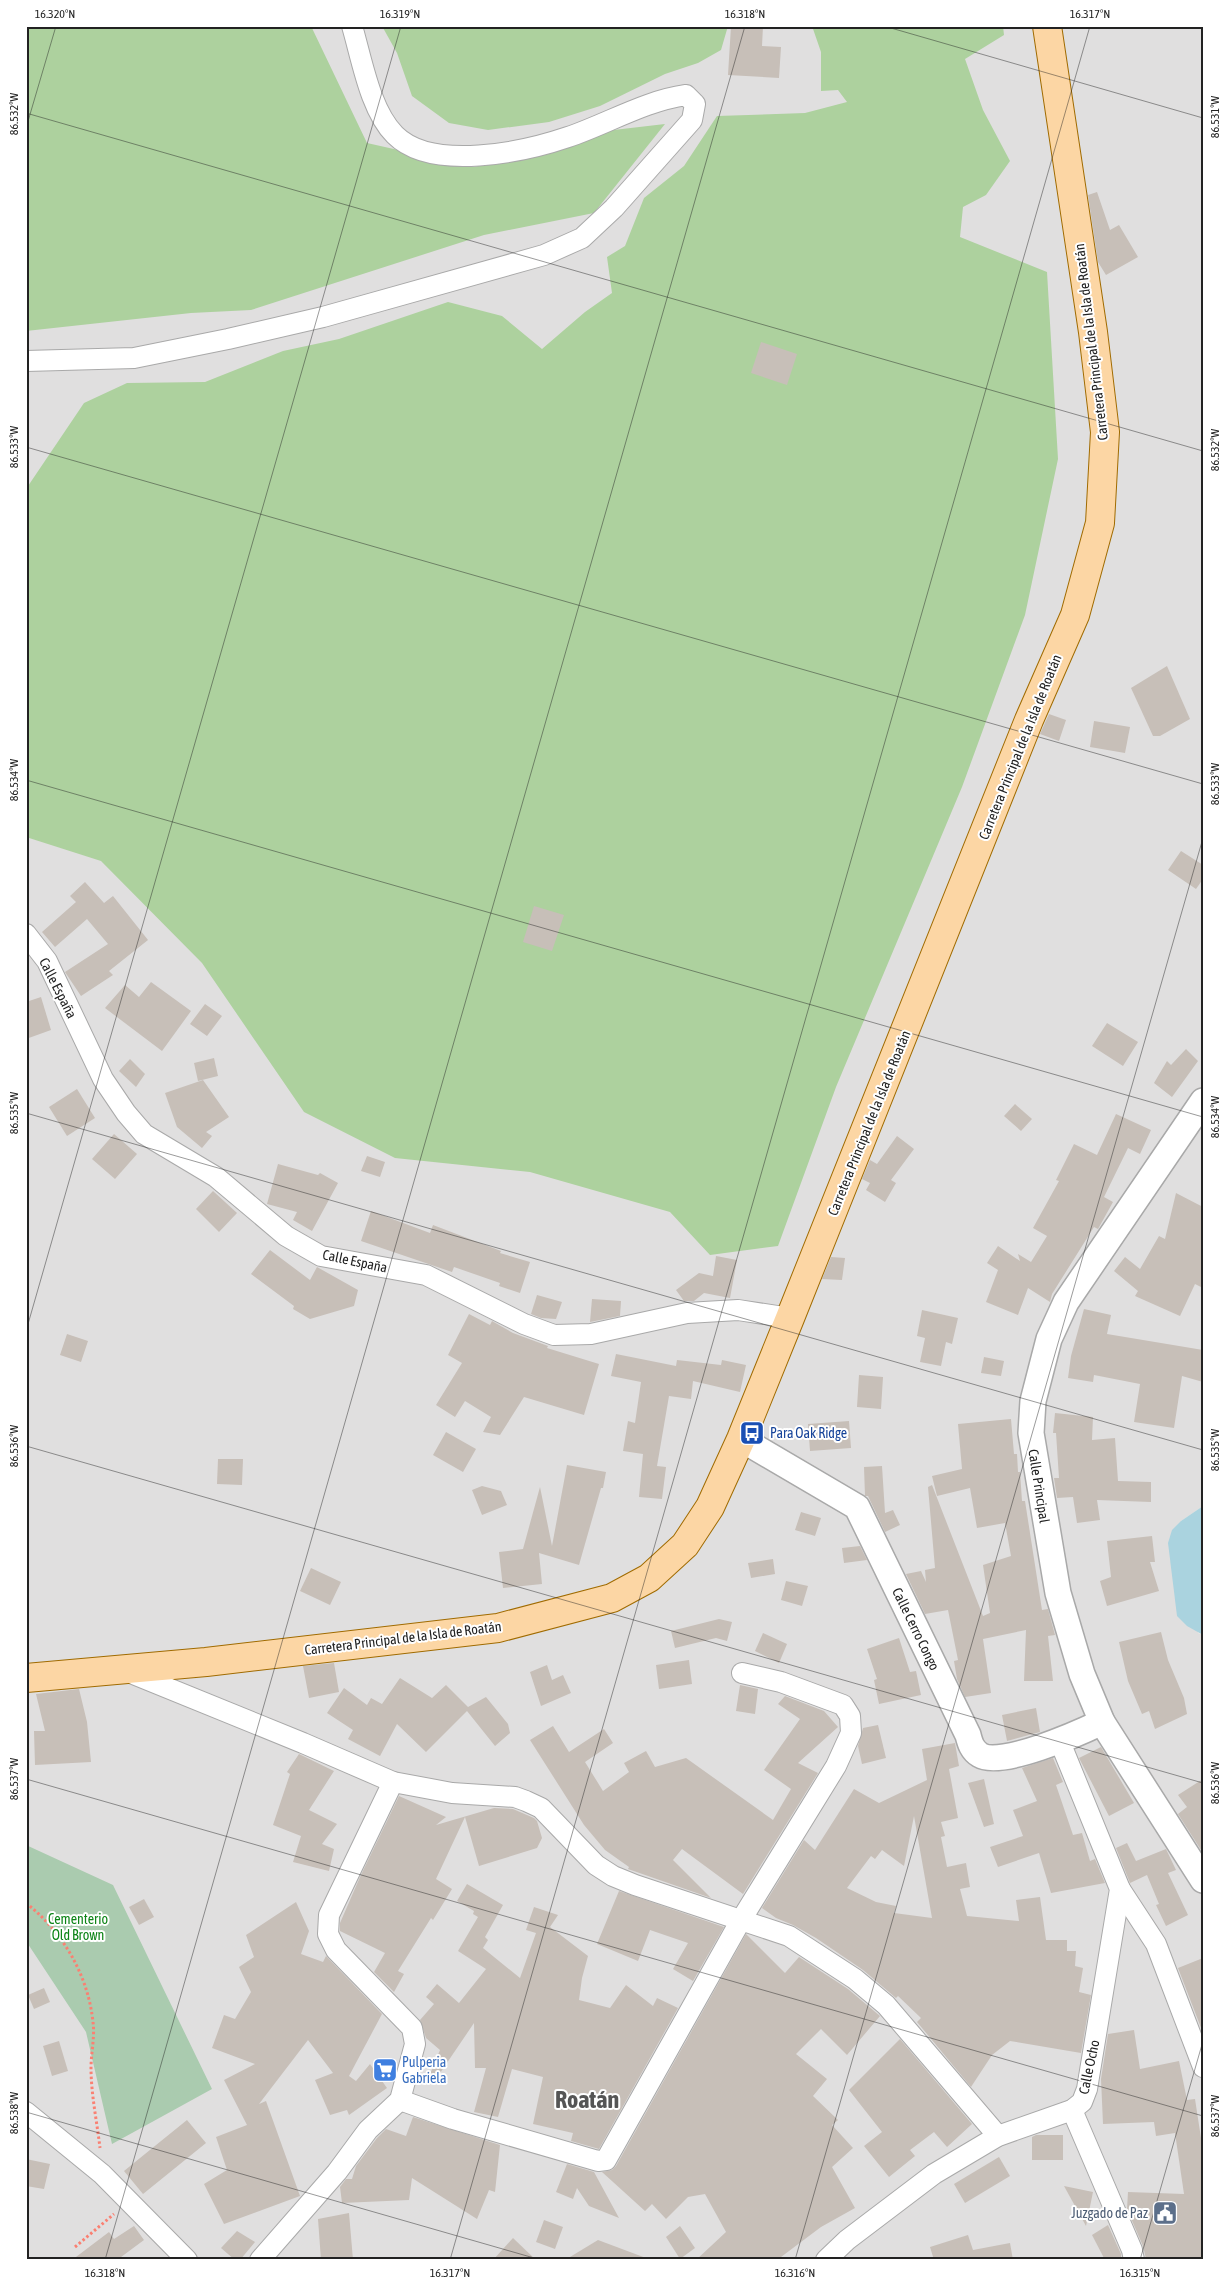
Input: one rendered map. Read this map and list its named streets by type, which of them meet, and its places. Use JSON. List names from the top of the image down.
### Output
{
  "streets": {
    "main road": ["Carretera Principal de la Isla de Roatán"],
    "street": [
      "Calle España",
      "Calle Principal",
      "Calle Cerro Congo",
      "Calle Ocho"
    ]
  },
  "crossings": [
    ["Carretera Principal de la Isla de Roatán", "Calle España"],
    ["Carretera Principal de la Isla de Roatán", "Calle Cerro Congo"],
    ["Calle Principal", "Calle Cerro Congo"]
  ],
  "districts": ["Roatán"],
  "parks": ["Cementerio Old Brown"],
  "places": {
    "bus stop": ["Para Oak Ridge"],
    "supermarket": ["Pulperia Gabriela"],
    "public building": ["Juzgado de Paz"]
  },
  "coordinates": [
    "16.320°N",
    "16.319°N",
    "16.318°N",
    "16.317°N",
    "86.532°W",
    "86.531°W",
    "86.533°W",
    "86.534°W",
    "86.535°W",
    "86.536°W",
    "86.537°W",
    "86.538°W",
    "16.316°N",
    "16.315°N"
  ]
}
